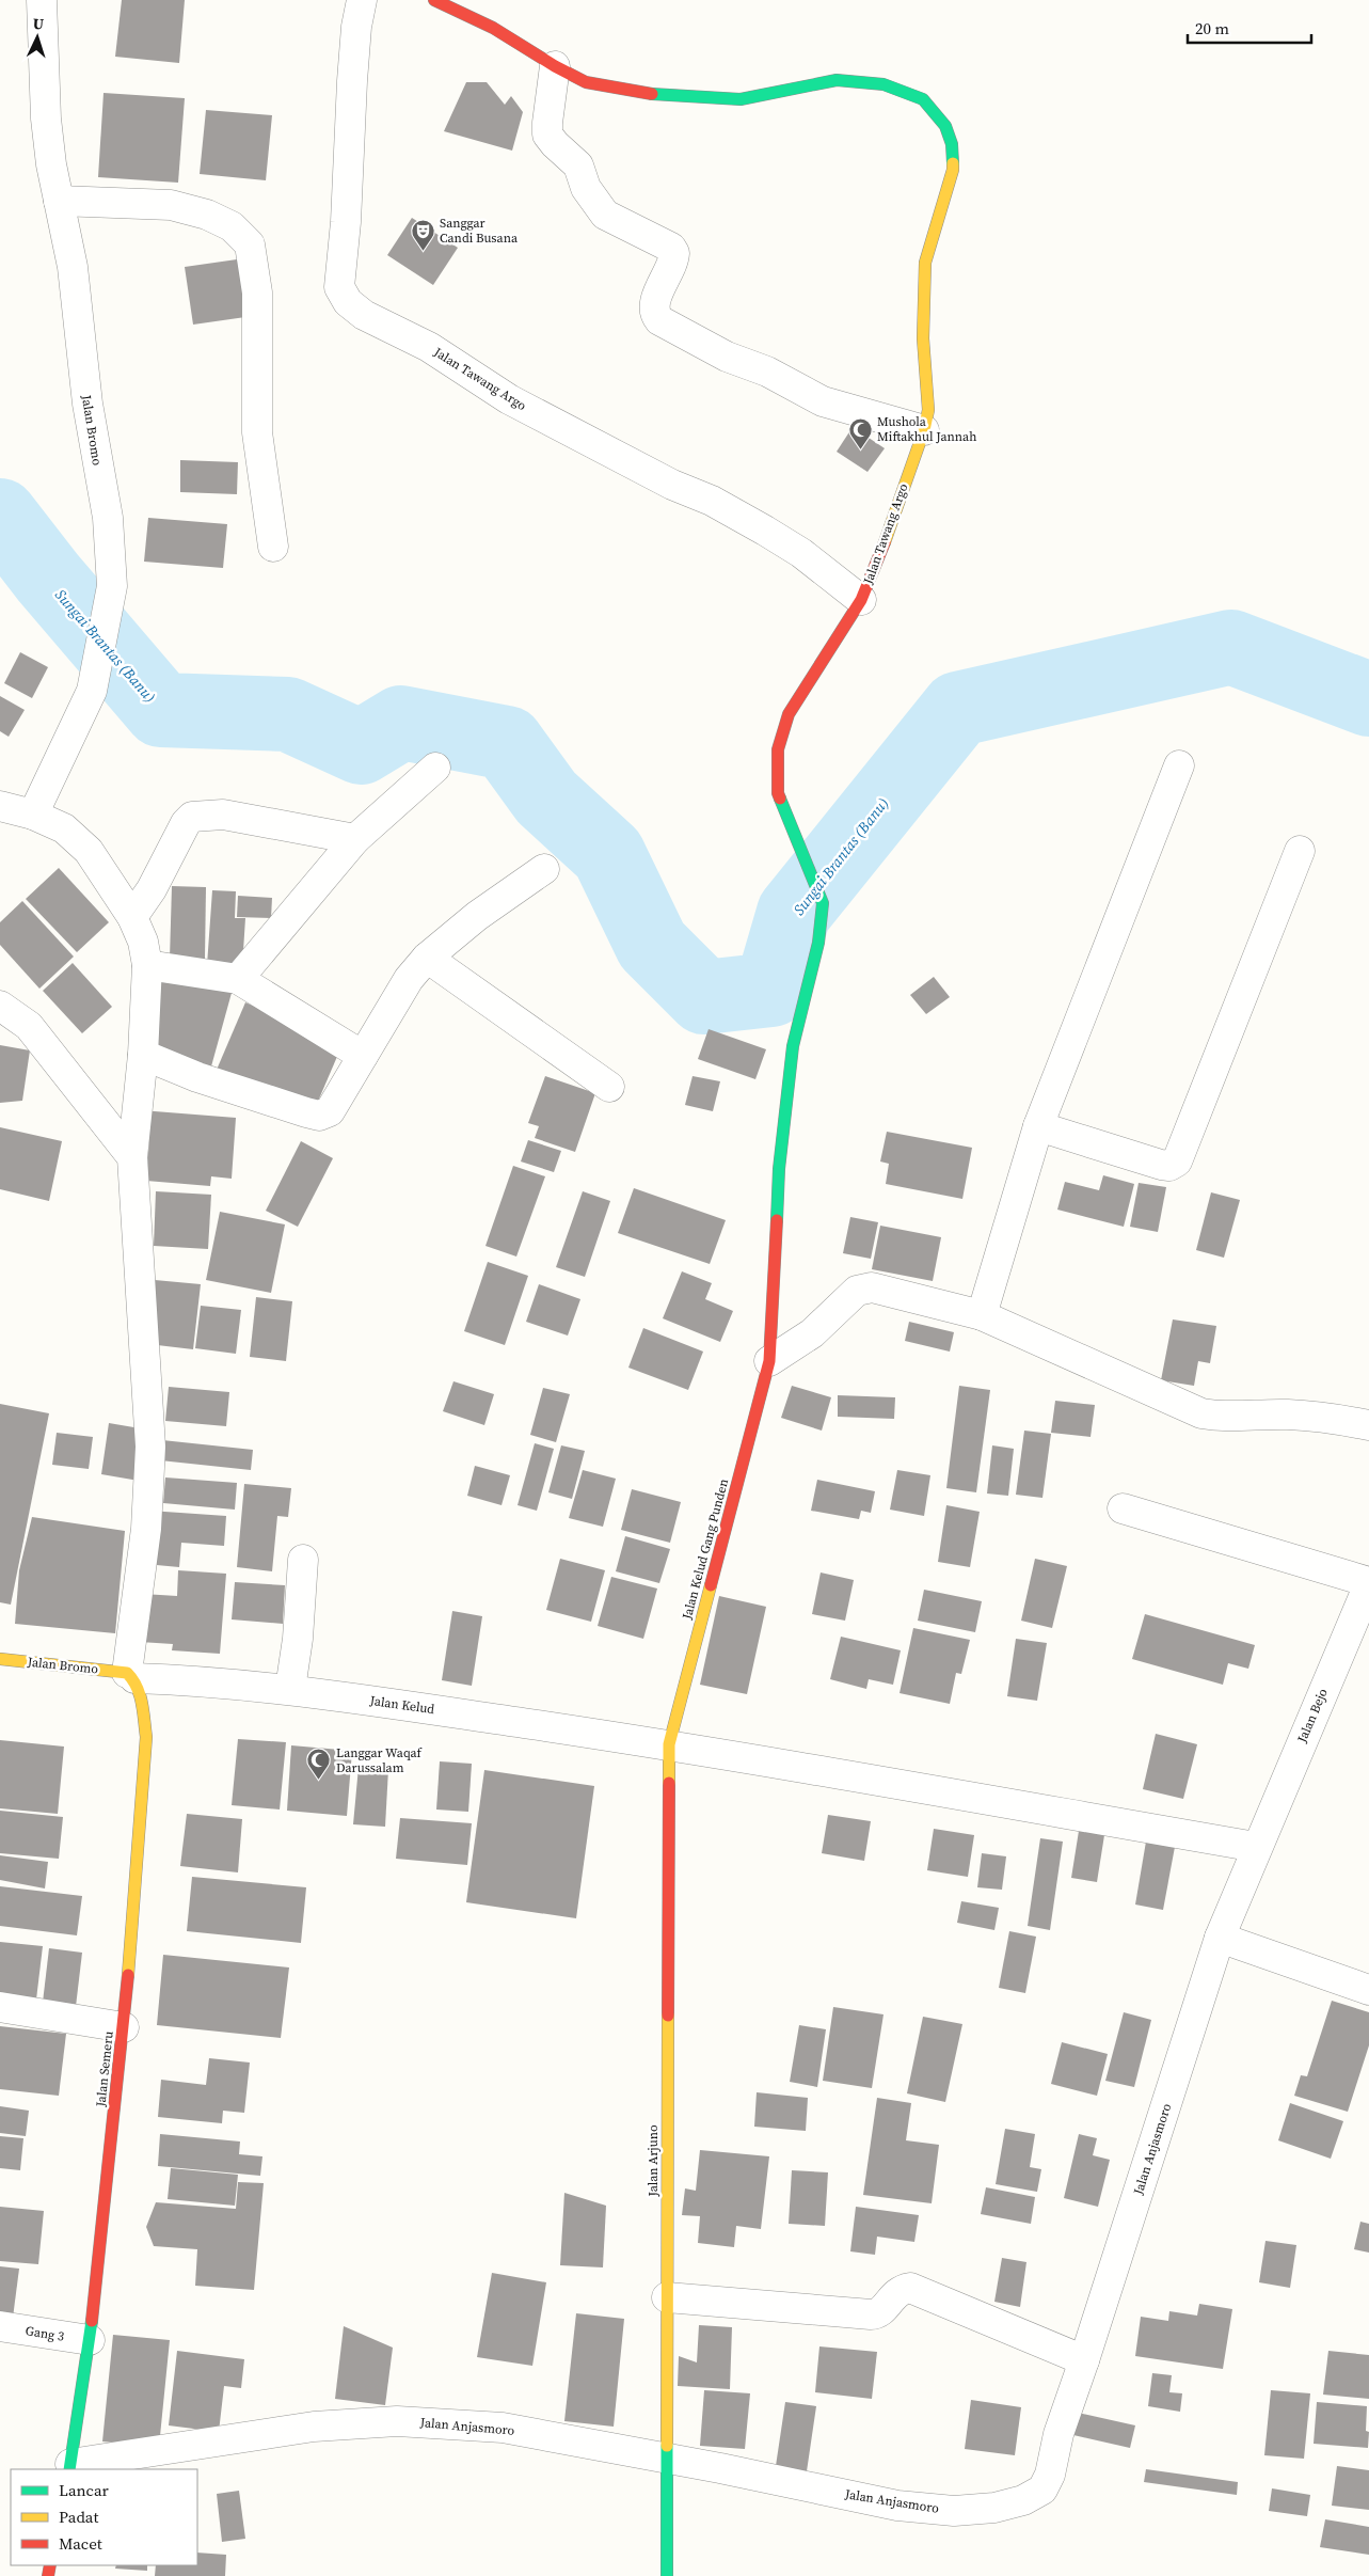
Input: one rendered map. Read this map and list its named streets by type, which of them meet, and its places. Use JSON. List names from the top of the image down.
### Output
{
  "streets": {
    "street": [
      "Jalan Tawang Argo",
      "Jalan Bromo",
      "Jalan Kelud Gang Punden",
      "Jalan Kelud",
      "Jalan Bejo",
      "Jalan Semeru",
      "Jalan Anjasmoro",
      "Jalan Arjuno",
      "Gang 3"
    ]
  },
  "crossings": [
    ["Jalan Tawang Argo", "Jalan Kelud Gang Punden"],
    ["Jalan Bromo", "Jalan Kelud"],
    ["Jalan Bromo", "Jalan Semeru"],
    ["Jalan Kelud Gang Punden", "Jalan Kelud"],
    ["Jalan Kelud Gang Punden", "Jalan Arjuno"],
    ["Jalan Kelud", "Jalan Bejo"],
    ["Jalan Kelud", "Jalan Semeru"],
    ["Jalan Kelud", "Jalan Anjasmoro"],
    ["Jalan Kelud", "Jalan Arjuno"],
    ["Jalan Bejo", "Jalan Anjasmoro"],
    ["Jalan Semeru", "Jalan Anjasmoro"],
    ["Jalan Semeru", "Gang 3"],
    ["Jalan Anjasmoro", "Jalan Arjuno"]
  ],
  "water": ["Sungai Brantas (Banu)"],
  "places": {
    "theatre": ["Sanggar Candi Busana"],
    "mosque": ["Mushola Miftakhul Jannah", "Langgar Waqaf Darussalam"]
  },
  "legend": ["Lancar", "Padat", "Macet"],
  "scale_bar": "20 m",
  "north": "top"
}
